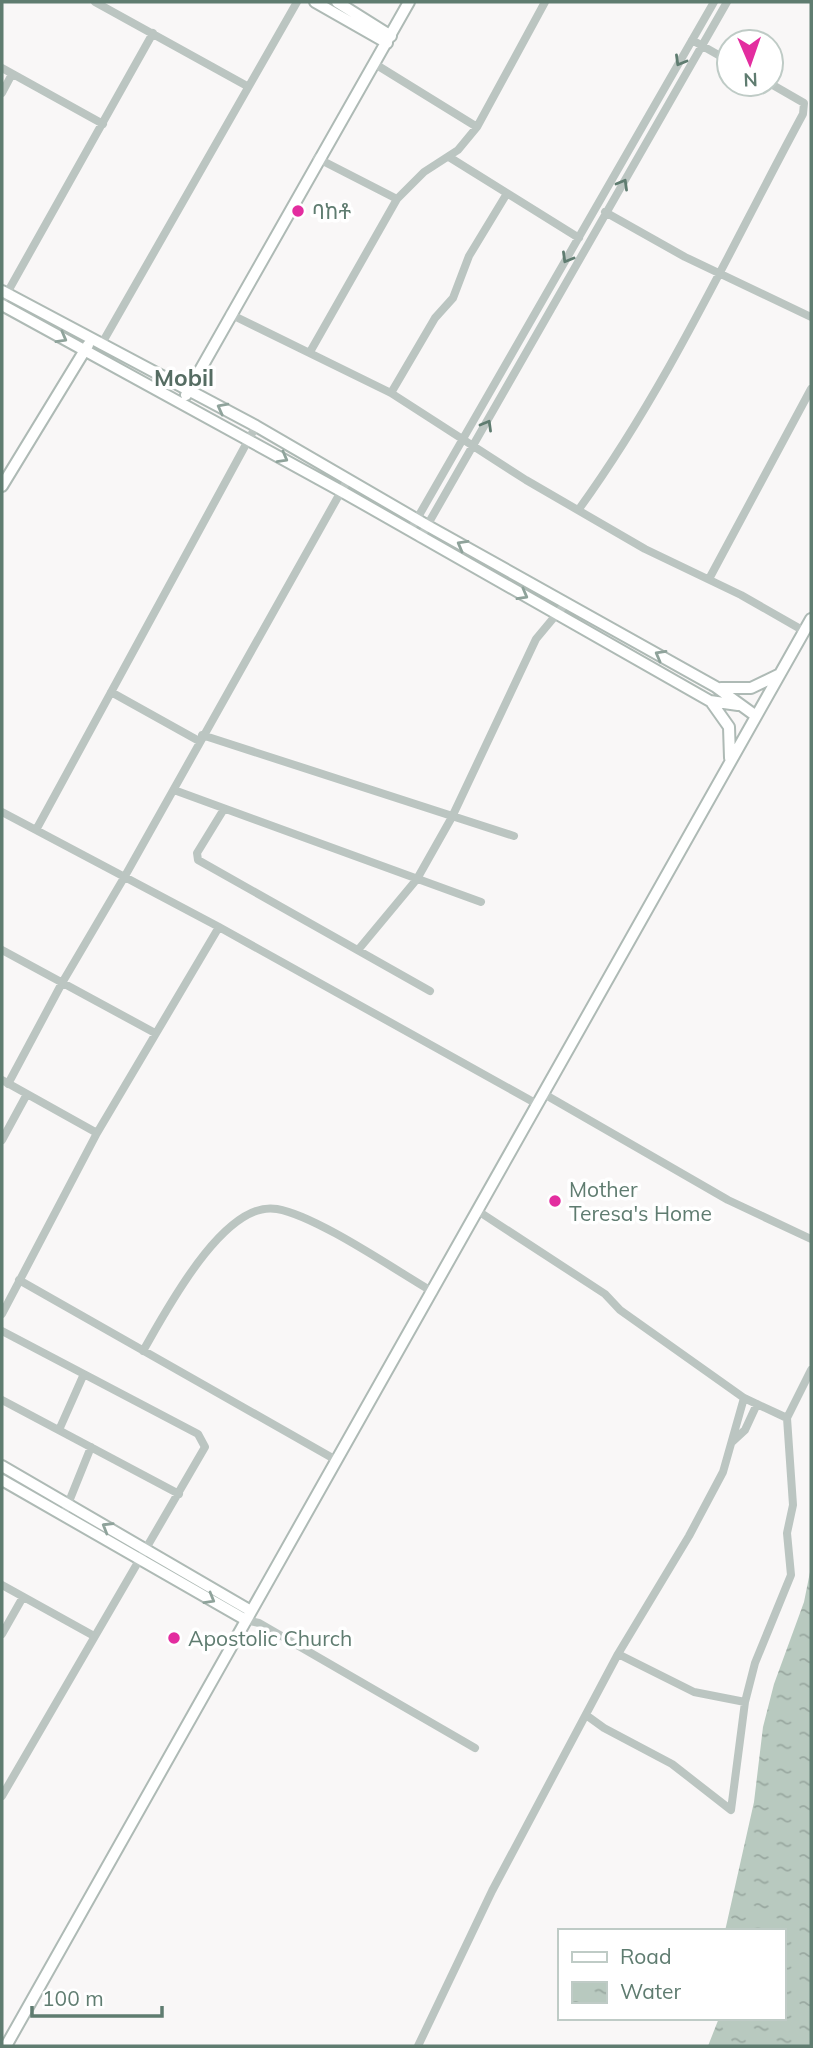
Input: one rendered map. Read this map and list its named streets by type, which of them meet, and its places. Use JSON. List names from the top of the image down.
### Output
{
  "districts": ["Mobil"],
  "places": ["ባከቶ", "Mother Teresa's Home", "Apostolic Church"],
  "legend": ["Road", "Water"],
  "scale_bar": "100 m",
  "north": "bottom"
}
